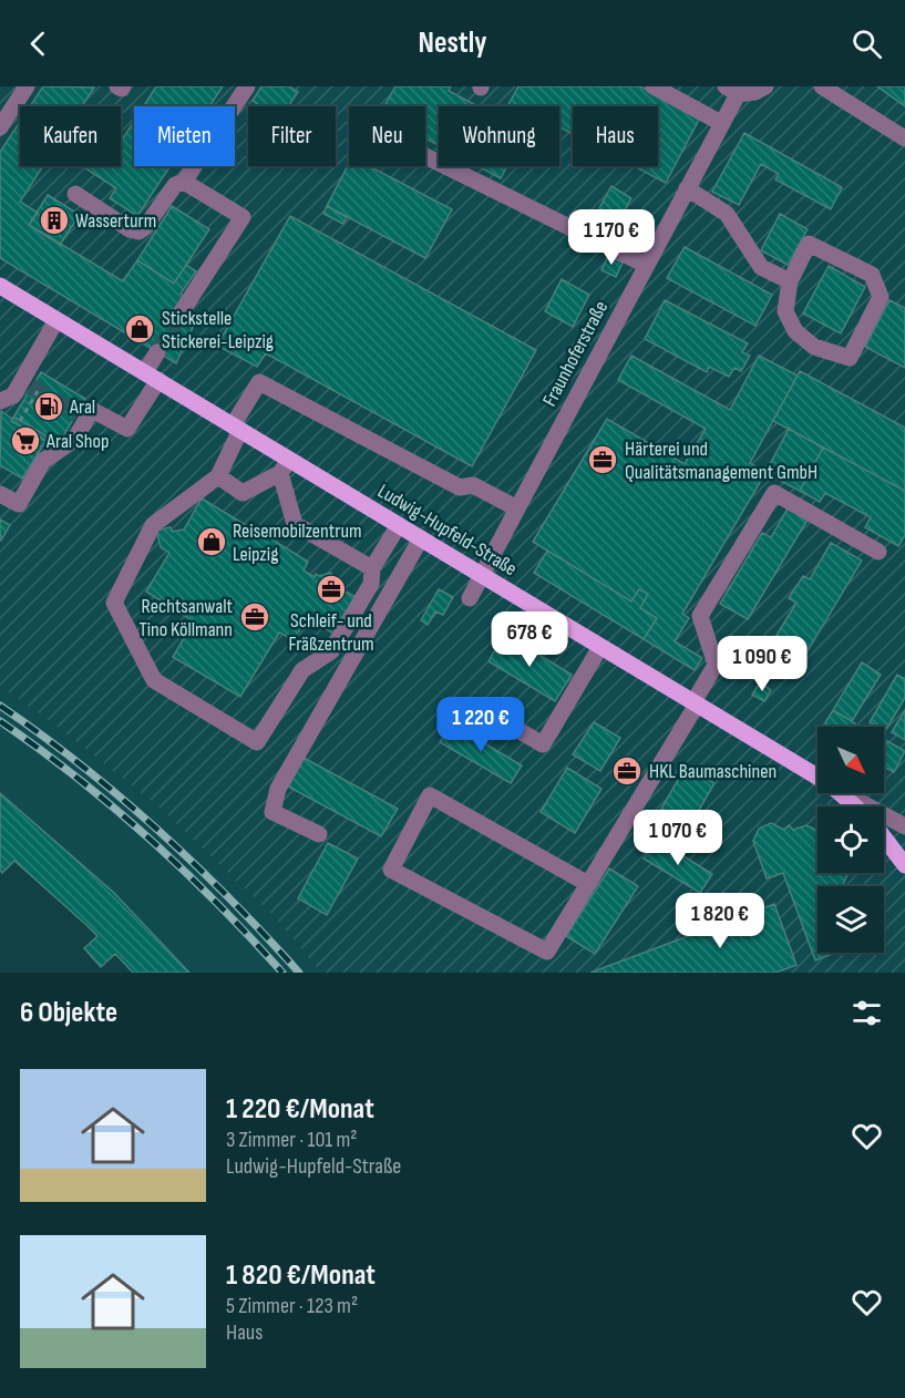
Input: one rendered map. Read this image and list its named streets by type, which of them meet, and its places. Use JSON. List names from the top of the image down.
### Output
{
  "streets": {
    "main road": ["Ludwig-Hupfeld-Straße"],
    "lane": ["Fraunhoferstraße"]
  },
  "crossings": [
    ["Fraunhoferstraße", "Ludwig-Hupfeld-Straße"]
  ],
  "places": {
    "building": ["Wasserturm"],
    "shop": ["Stickstelle Stickerei-Leipzig", "Reisemobilzentrum Leipzig"],
    "fuel station": ["Aral"],
    "supermarket": ["Aral Shop"],
    "office": [
      "Härterei und Qualitätsmanagement GmbH",
      "Schleif- und Fräßzentrum",
      "Rechtsanwalt Tino Köllmann",
      "HKL Baumaschinen"
    ]
  },
  "north": "bottom right",
  "page": {
    "header": "Nestly",
    "chip": [
      "Kaufen",
      "Mieten",
      "Filter",
      "Neu",
      "Wohnung",
      "Haus"
    ],
    "price": [
      "1 170 €",
      "678 €",
      "1 090 €",
      "1 220 €",
      "1 070 €",
      "1 820 €"
    ],
    "heading": "6 Objekte",
    "list": [
      {
        "name": "1 220 €/Monat",
        "note": "3 Zimmer · 101 m² · Ludwig-Hupfeld-Straße"
      },
      {
        "name": "1 820 €/Monat",
        "note": "5 Zimmer · 123 m² · Haus"
      }
    ]
  }
}
